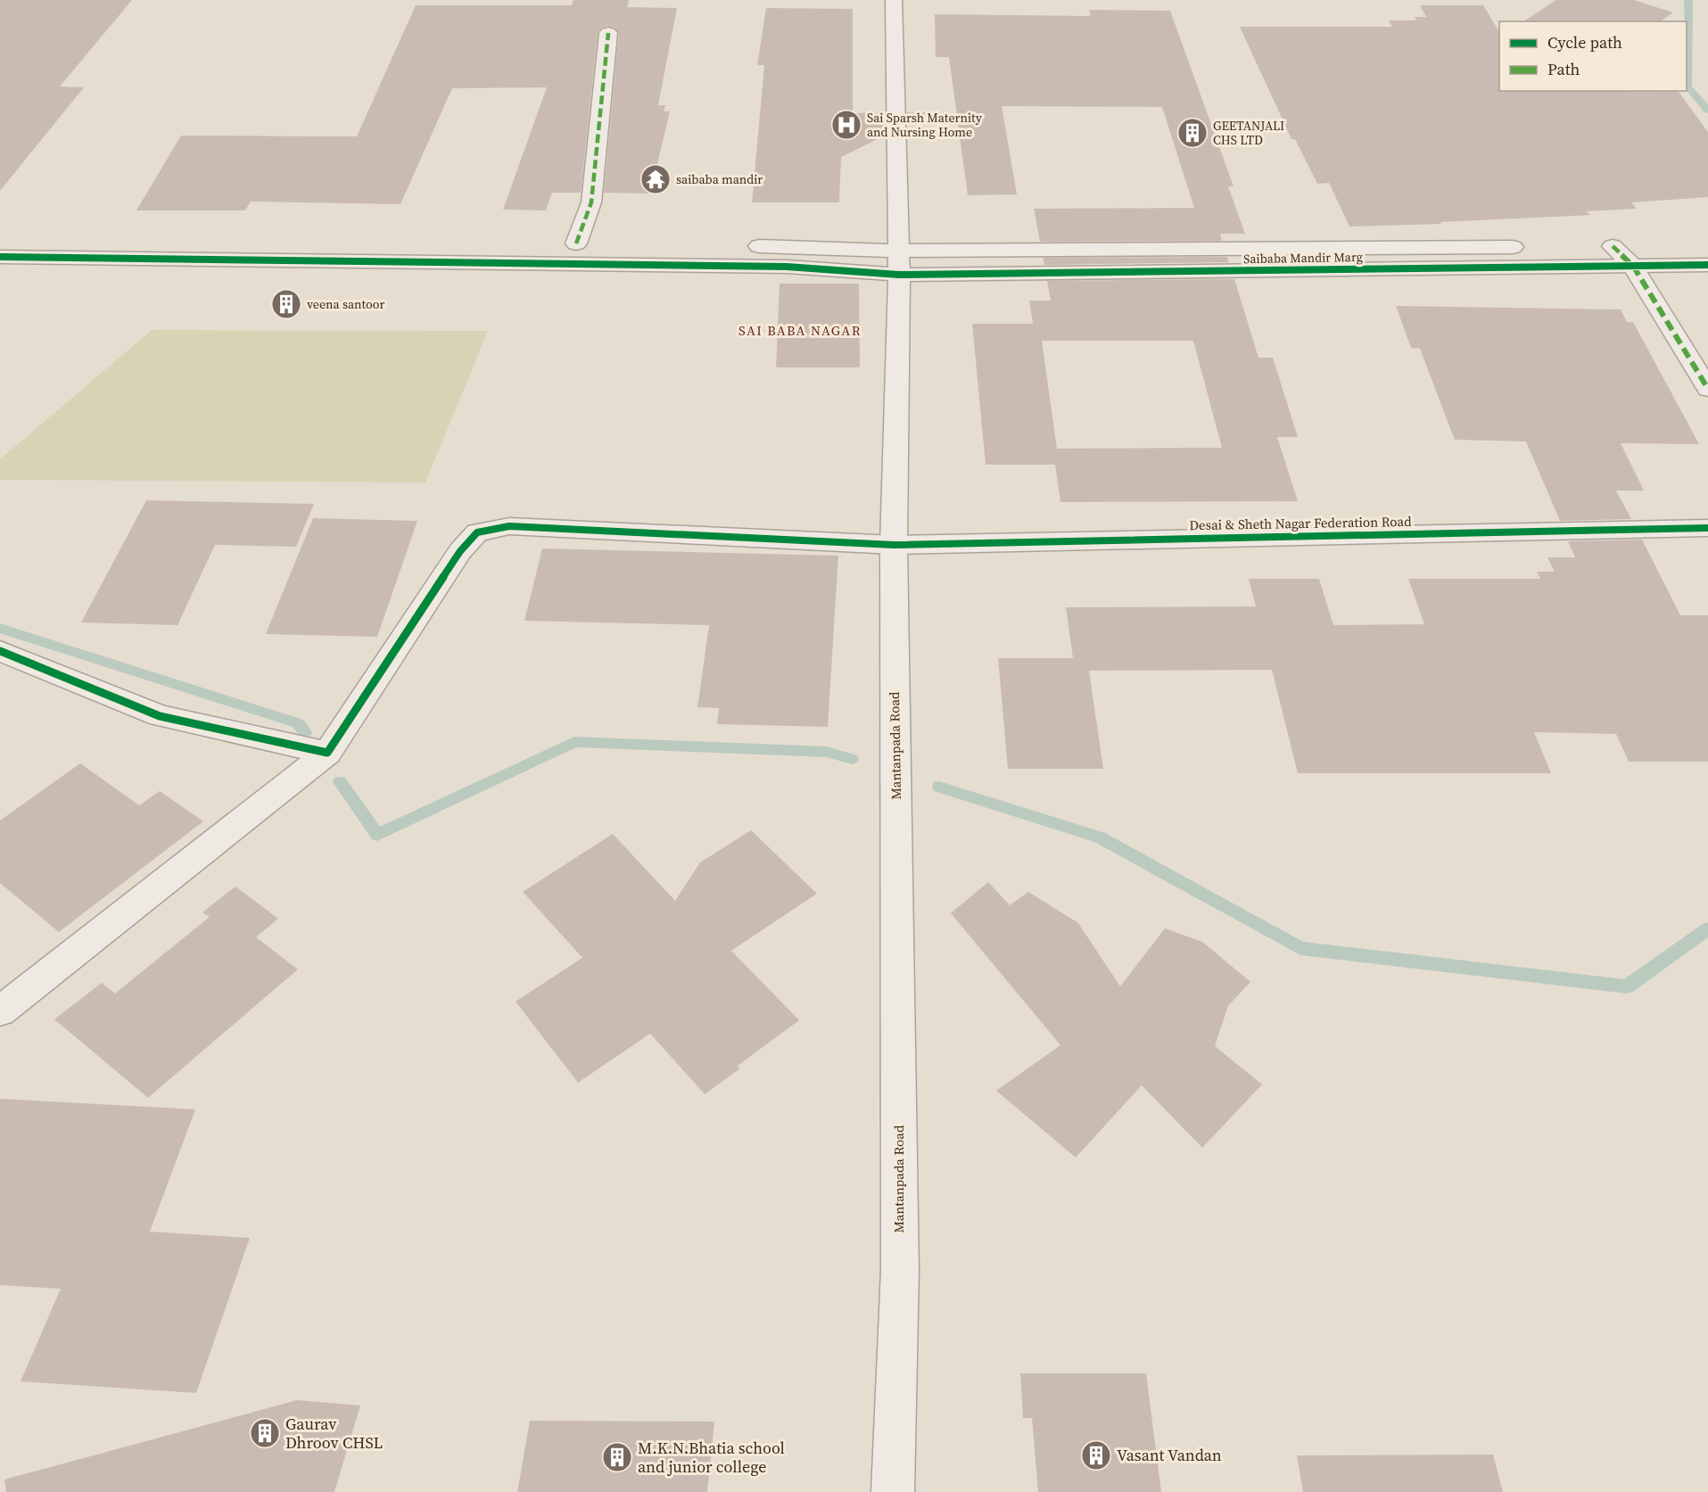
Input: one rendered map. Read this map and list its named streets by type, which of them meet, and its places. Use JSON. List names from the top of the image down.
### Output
{
  "streets": {
    "street": ["Saibaba Mandir Marg", "Desai & Sheth Nagar Federation Road", "Mantanpada Road"]
  },
  "crossings": [
    ["Saibaba Mandir Marg", "Mantanpada Road"],
    ["Desai & Sheth Nagar Federation Road", "Mantanpada Road"]
  ],
  "districts": ["SAI BABA NAGAR"],
  "places": {
    "hospital": ["Sai Sparsh Maternity and Nursing Home"],
    "building": [
      "GEETANJALI CHS LTD",
      "veena santoor",
      "Gaurav Dhroov CHSL",
      "Vasant Vandan",
      "M.K.N.Bhatia school and junior college"
    ],
    "temple": ["saibaba mandir"]
  },
  "legend": ["Cycle path", "Path"]
}
